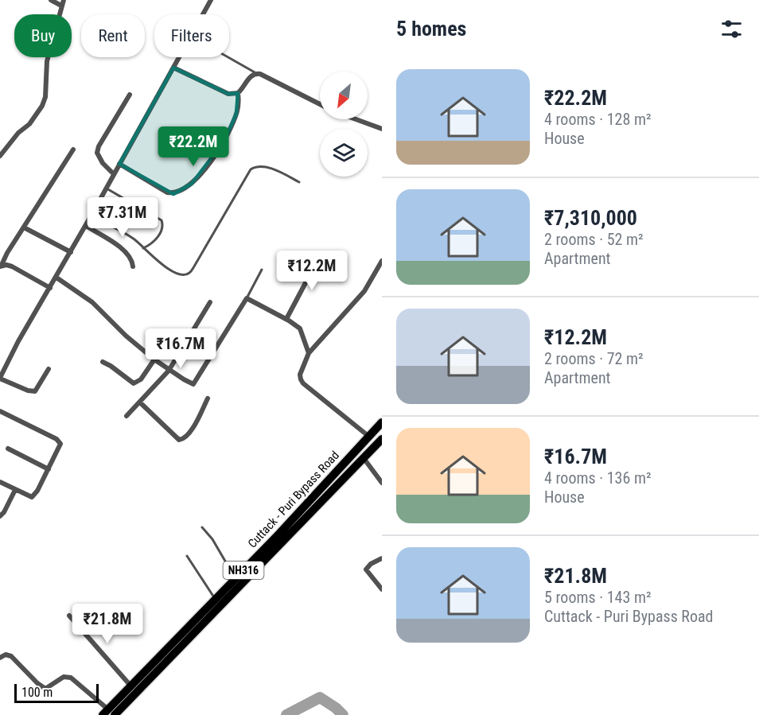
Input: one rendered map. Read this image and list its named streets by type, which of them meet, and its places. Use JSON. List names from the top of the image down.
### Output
{
  "streets": {
    "highway": ["Cuttack - Puri Bypass Road", "NH316"]
  },
  "scale_bar": "100 m",
  "north": "bottom left",
  "page": {
    "heading": "5 homes",
    "chip": ["Buy", "Rent", "Filters"],
    "list": [
      {
        "name": "₹22.2M",
        "note": "4 rooms · 128 m² · House"
      },
      {
        "name": "₹7,310,000",
        "note": "2 rooms · 52 m² · Apartment"
      },
      {
        "name": "₹12.2M",
        "note": "2 rooms · 72 m² · Apartment"
      },
      {
        "name": "₹16.7M",
        "note": "4 rooms · 136 m² · House"
      },
      {
        "name": "₹21.8M",
        "note": "5 rooms · 143 m² · Cuttack - Puri Bypass Road"
      }
    ],
    "price": [
      "₹22.2M",
      "₹7.31M",
      "₹12.2M",
      "₹16.7M",
      "₹21.8M"
    ],
    "scale": "100 m"
  }
}
